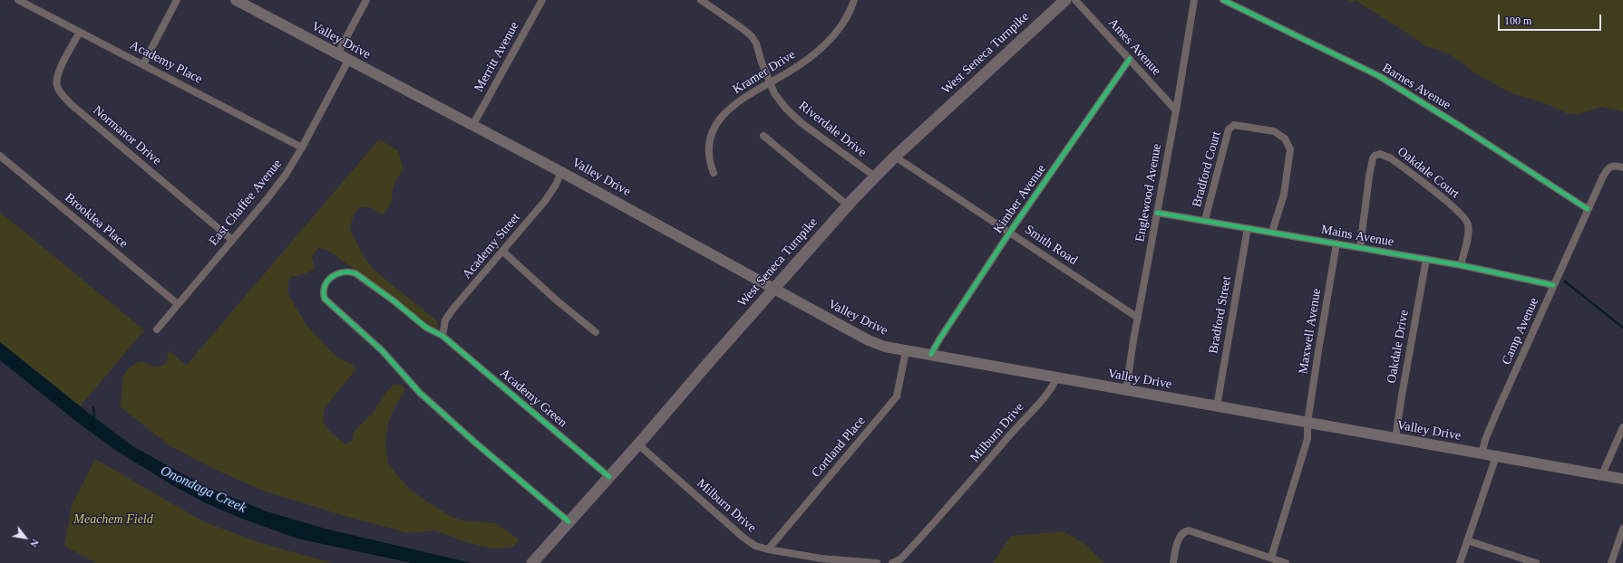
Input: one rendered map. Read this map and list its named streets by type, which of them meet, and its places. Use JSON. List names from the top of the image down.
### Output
{
  "streets": {
    "main road": ["Valley Drive", "West Seneca Turnpike"],
    "street": [
      "Ames Avenue",
      "Merritt Avenue",
      "Academy Place",
      "Kramer Drive",
      "Barnes Avenue",
      "Riverdale Drive",
      "Normanor Drive",
      "Bradford Court",
      "Oakdale Court",
      "Englewood Avenue",
      "Kimber Avenue",
      "East Chaffee Avenue",
      "Brooklea Place",
      "Mains Avenue",
      "Smith Road",
      "Academy Street",
      "Bradford Street",
      "Maxwell Avenue",
      "Camp Avenue",
      "Oakdale Drive",
      "Academy Green",
      "Milburn Drive",
      "Cortland Place"
    ]
  },
  "crossings": [
    ["Valley Drive", "West Seneca Turnpike"],
    ["Valley Drive", "Merritt Avenue"],
    ["Valley Drive", "Englewood Avenue"],
    ["Valley Drive", "Kimber Avenue"],
    ["Valley Drive", "East Chaffee Avenue"],
    ["Valley Drive", "Academy Street"],
    ["Valley Drive", "Bradford Street"],
    ["Valley Drive", "Maxwell Avenue"],
    ["Valley Drive", "Camp Avenue"],
    ["Valley Drive", "Oakdale Drive"],
    ["Valley Drive", "Milburn Drive"],
    ["Valley Drive", "Cortland Place"],
    ["Ames Avenue", "Englewood Avenue"],
    ["Ames Avenue", "Kimber Avenue"],
    ["West Seneca Turnpike", "Riverdale Drive"],
    ["West Seneca Turnpike", "Smith Road"],
    ["West Seneca Turnpike", "Academy Green"],
    ["West Seneca Turnpike", "Milburn Drive"],
    ["Academy Place", "Normanor Drive"],
    ["Academy Place", "East Chaffee Avenue"],
    ["Kramer Drive", "Riverdale Drive"],
    ["Barnes Avenue", "Camp Avenue"],
    ["Normanor Drive", "East Chaffee Avenue"],
    ["Bradford Court", "Mains Avenue"],
    ["Oakdale Court", "Mains Avenue"],
    ["Englewood Avenue", "Mains Avenue"],
    ["Englewood Avenue", "Smith Road"],
    ["Kimber Avenue", "Smith Road"],
    ["East Chaffee Avenue", "Brooklea Place"],
    ["Mains Avenue", "Bradford Street"],
    ["Mains Avenue", "Maxwell Avenue"],
    ["Mains Avenue", "Camp Avenue"],
    ["Mains Avenue", "Oakdale Drive"],
    ["Academy Street", "Academy Green"],
    ["Milburn Drive", "Cortland Place"]
  ],
  "water": ["Onondaga Creek"],
  "parks": ["Meachem Field"],
  "scale_bar": "100 m",
  "north": "bottom right"
}
